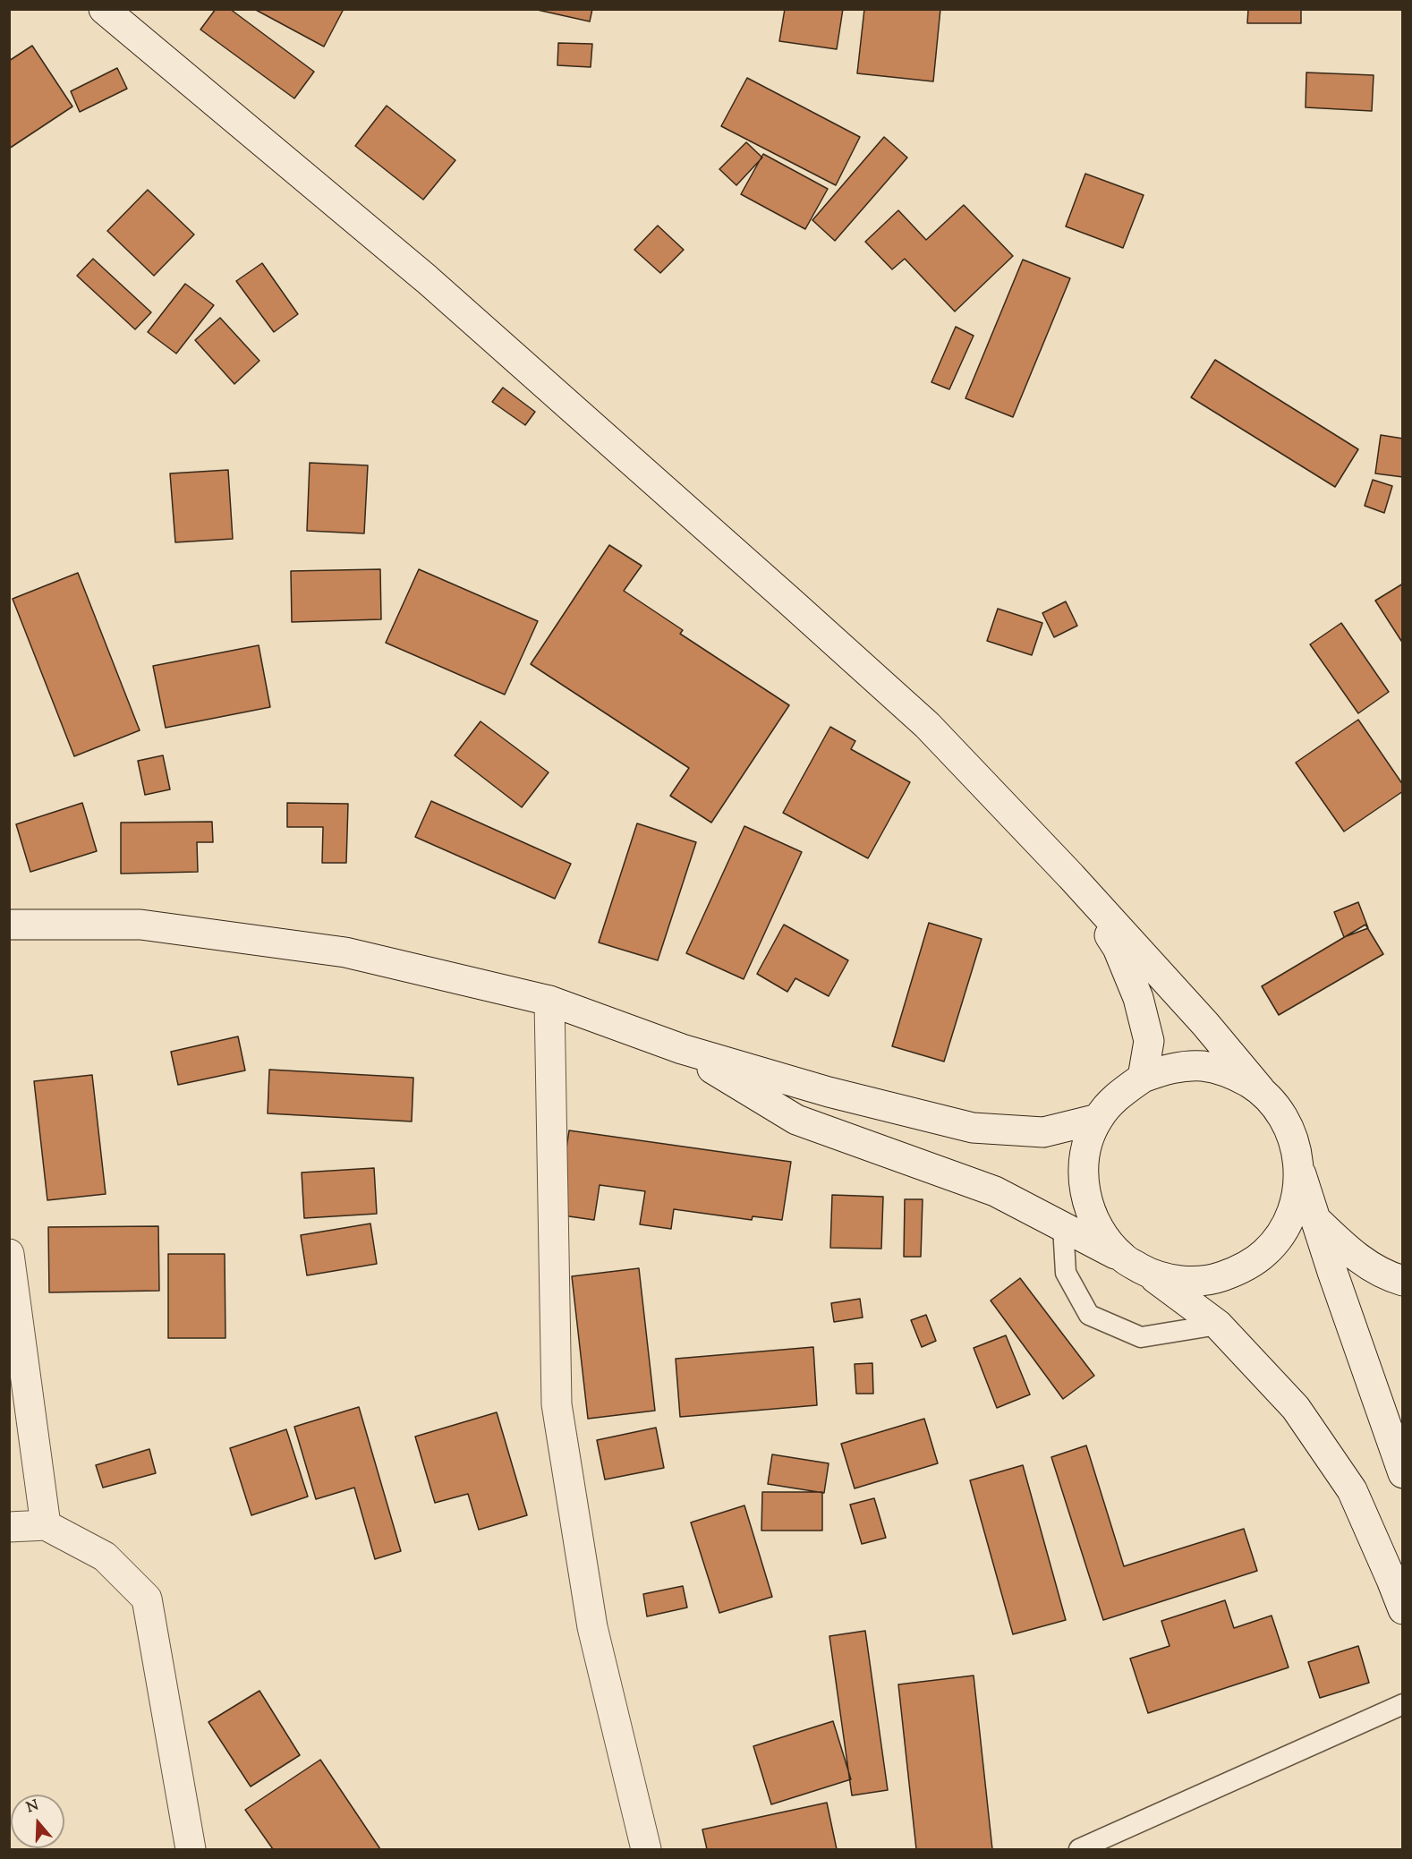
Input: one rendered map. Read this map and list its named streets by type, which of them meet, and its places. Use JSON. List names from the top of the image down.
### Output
{
  "north": "top"
}
